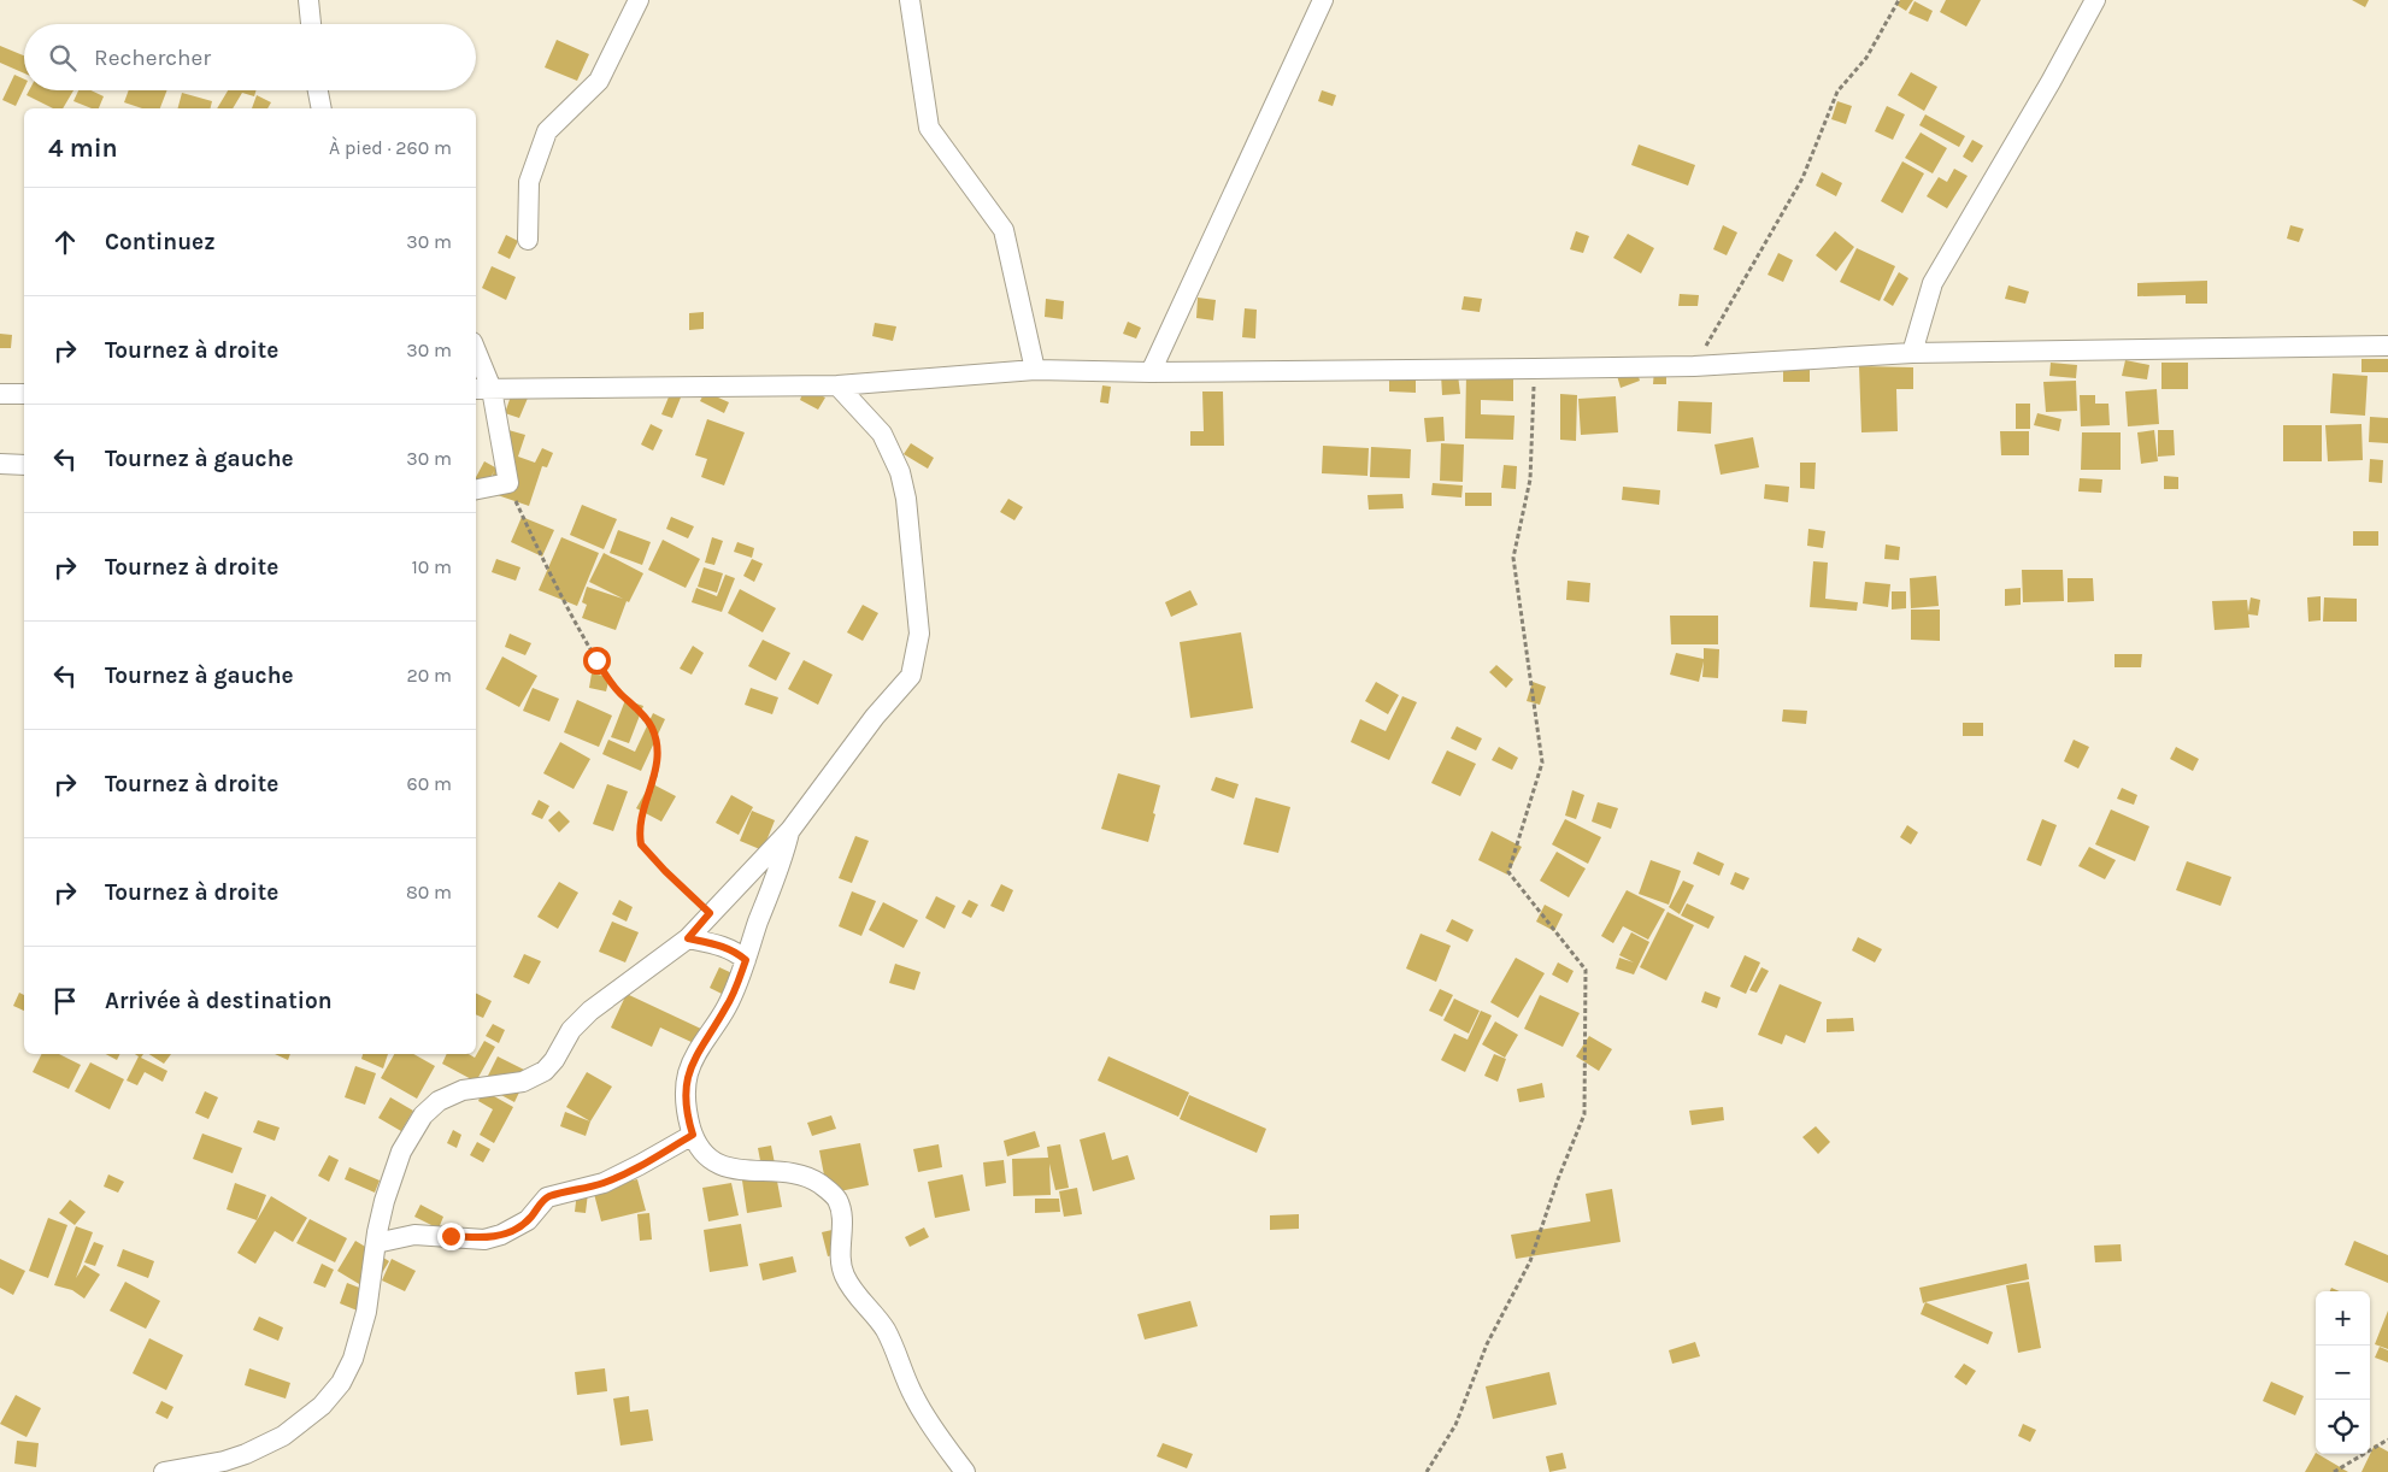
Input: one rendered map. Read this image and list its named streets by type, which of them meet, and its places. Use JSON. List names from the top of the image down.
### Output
{
  "page": {
    "search": "Rechercher",
    "heading": ["4 min", "À pied · 260 m"],
    "list": [
      ["Continuez", "30 m"],
      ["Tournez à droite", "30 m"],
      ["Tournez à gauche", "30 m"],
      ["Tournez à droite", "10 m"],
      ["Tournez à gauche", "20 m"],
      ["Tournez à droite", "60 m"],
      ["Tournez à droite", "80 m"],
      "Arrivée à destination"
    ],
    "map_buttons": ["+", "−"]
  }
}
